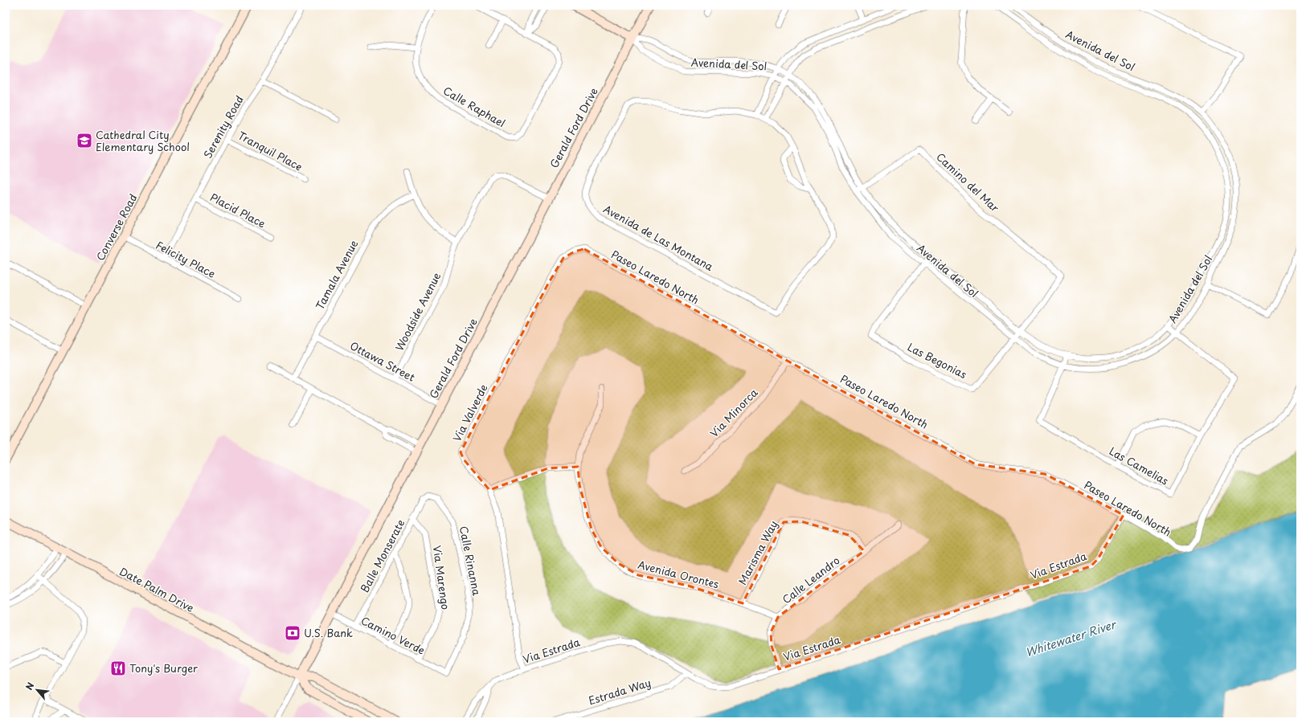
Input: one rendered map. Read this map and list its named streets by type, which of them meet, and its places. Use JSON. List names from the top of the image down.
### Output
{
  "streets": {
    "main road": ["Gerald Ford Drive", "Converse Road", "Date Palm Drive"],
    "street": [
      "Avenida del Sol",
      "Calle Raphael",
      "Serenity Road",
      "Tranquil Place",
      "Camino del Mar",
      "Placid Place",
      "Avenida de Las Montana",
      "Felicity Place",
      "Tamala Avenue",
      "Paseo Laredo North",
      "Woodside Avenue",
      "Las Begonias",
      "Ottawa Street",
      "Via Valverde",
      "Via Minorca",
      "Las Camelias",
      "Marisma Way",
      "Balle Monserate",
      "Calle Rinanna",
      "Via Estrada",
      "Avenida Orontes",
      "Via Marengo",
      "Calle Leandro",
      "Camino Verde",
      "Estrada Way"
    ]
  },
  "crossings": [
    ["Avenida del Sol", "Gerald Ford Drive"],
    ["Avenida del Sol", "Camino del Mar"],
    ["Avenida del Sol", "Avenida de Las Montana"],
    ["Avenida del Sol", "Las Begonias"],
    ["Avenida del Sol", "Las Camelias"],
    ["Serenity Road", "Tranquil Place"],
    ["Serenity Road", "Placid Place"],
    ["Serenity Road", "Felicity Place"],
    ["Gerald Ford Drive", "Woodside Avenue"],
    ["Gerald Ford Drive", "Ottawa Street"],
    ["Gerald Ford Drive", "Date Palm Drive"],
    ["Gerald Ford Drive", "Camino Verde"],
    ["Camino del Mar", "Las Begonias"],
    ["Converse Road", "Felicity Place"],
    ["Tamala Avenue", "Ottawa Street"],
    ["Paseo Laredo North", "Via Valverde"],
    ["Paseo Laredo North", "Via Minorca"],
    ["Paseo Laredo North", "Via Estrada"],
    ["Woodside Avenue", "Ottawa Street"],
    ["Via Valverde", "Via Estrada"],
    ["Marisma Way", "Avenida Orontes"],
    ["Marisma Way", "Calle Leandro"],
    ["Balle Monserate", "Calle Rinanna"],
    ["Balle Monserate", "Via Marengo"],
    ["Balle Monserate", "Camino Verde"],
    ["Calle Rinanna", "Camino Verde"],
    ["Via Estrada", "Calle Leandro"],
    ["Via Estrada", "Estrada Way"],
    ["Avenida Orontes", "Calle Leandro"],
    ["Via Marengo", "Camino Verde"]
  ],
  "water": ["Whitewater River"],
  "places": {
    "school or university": ["Cathedral City Elementary School"],
    "bank": ["U.S. Bank"],
    "restaurant": ["Tony's Burger"]
  },
  "north": "top left"
}
